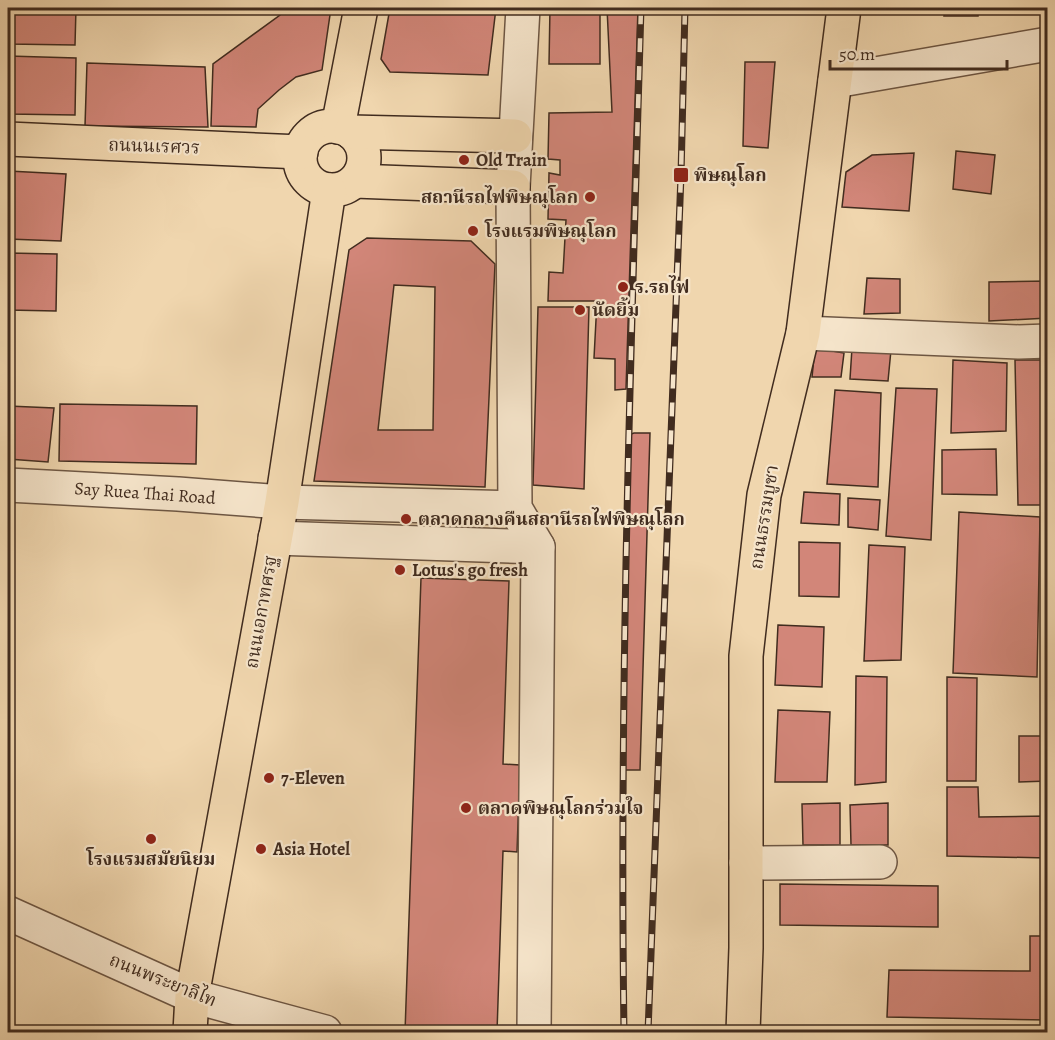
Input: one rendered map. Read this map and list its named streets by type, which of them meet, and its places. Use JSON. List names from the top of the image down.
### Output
{
  "streets": {
    "main road": ["ถนนนเรศวร", "ถนนธรรมบูชา", "ถนนเอกาทศรฐ"],
    "street": ["Say Ruea Thai Road", "ถนนพระยาลิไท"]
  },
  "crossings": [
    ["ถนนนเรศวร", "ถนนเอกาทศรฐ"],
    ["Say Ruea Thai Road", "ถนนเอกาทศรฐ"],
    ["ถนนเอกาทศรฐ", "ถนนพระยาลิไท"]
  ],
  "places": {
    "other": [
      "Old Train",
      "สถานีรถไฟพิษณุโลก",
      "โรงแรมพิษณุโลก",
      "ร.รถไฟ",
      "นัดยิ้ม",
      "ตลาดกลางคืนสถานีรถไฟพิษณุโลก",
      "Lotus's go fresh",
      "7-Eleven",
      "ตลาดพิษณุโลกร่วมใจ",
      "โรงแรมสมัยนิยม",
      "Asia Hotel"
    ],
    "transit": ["พิษณุโลก"]
  },
  "scale_bar": "50 m"
}
